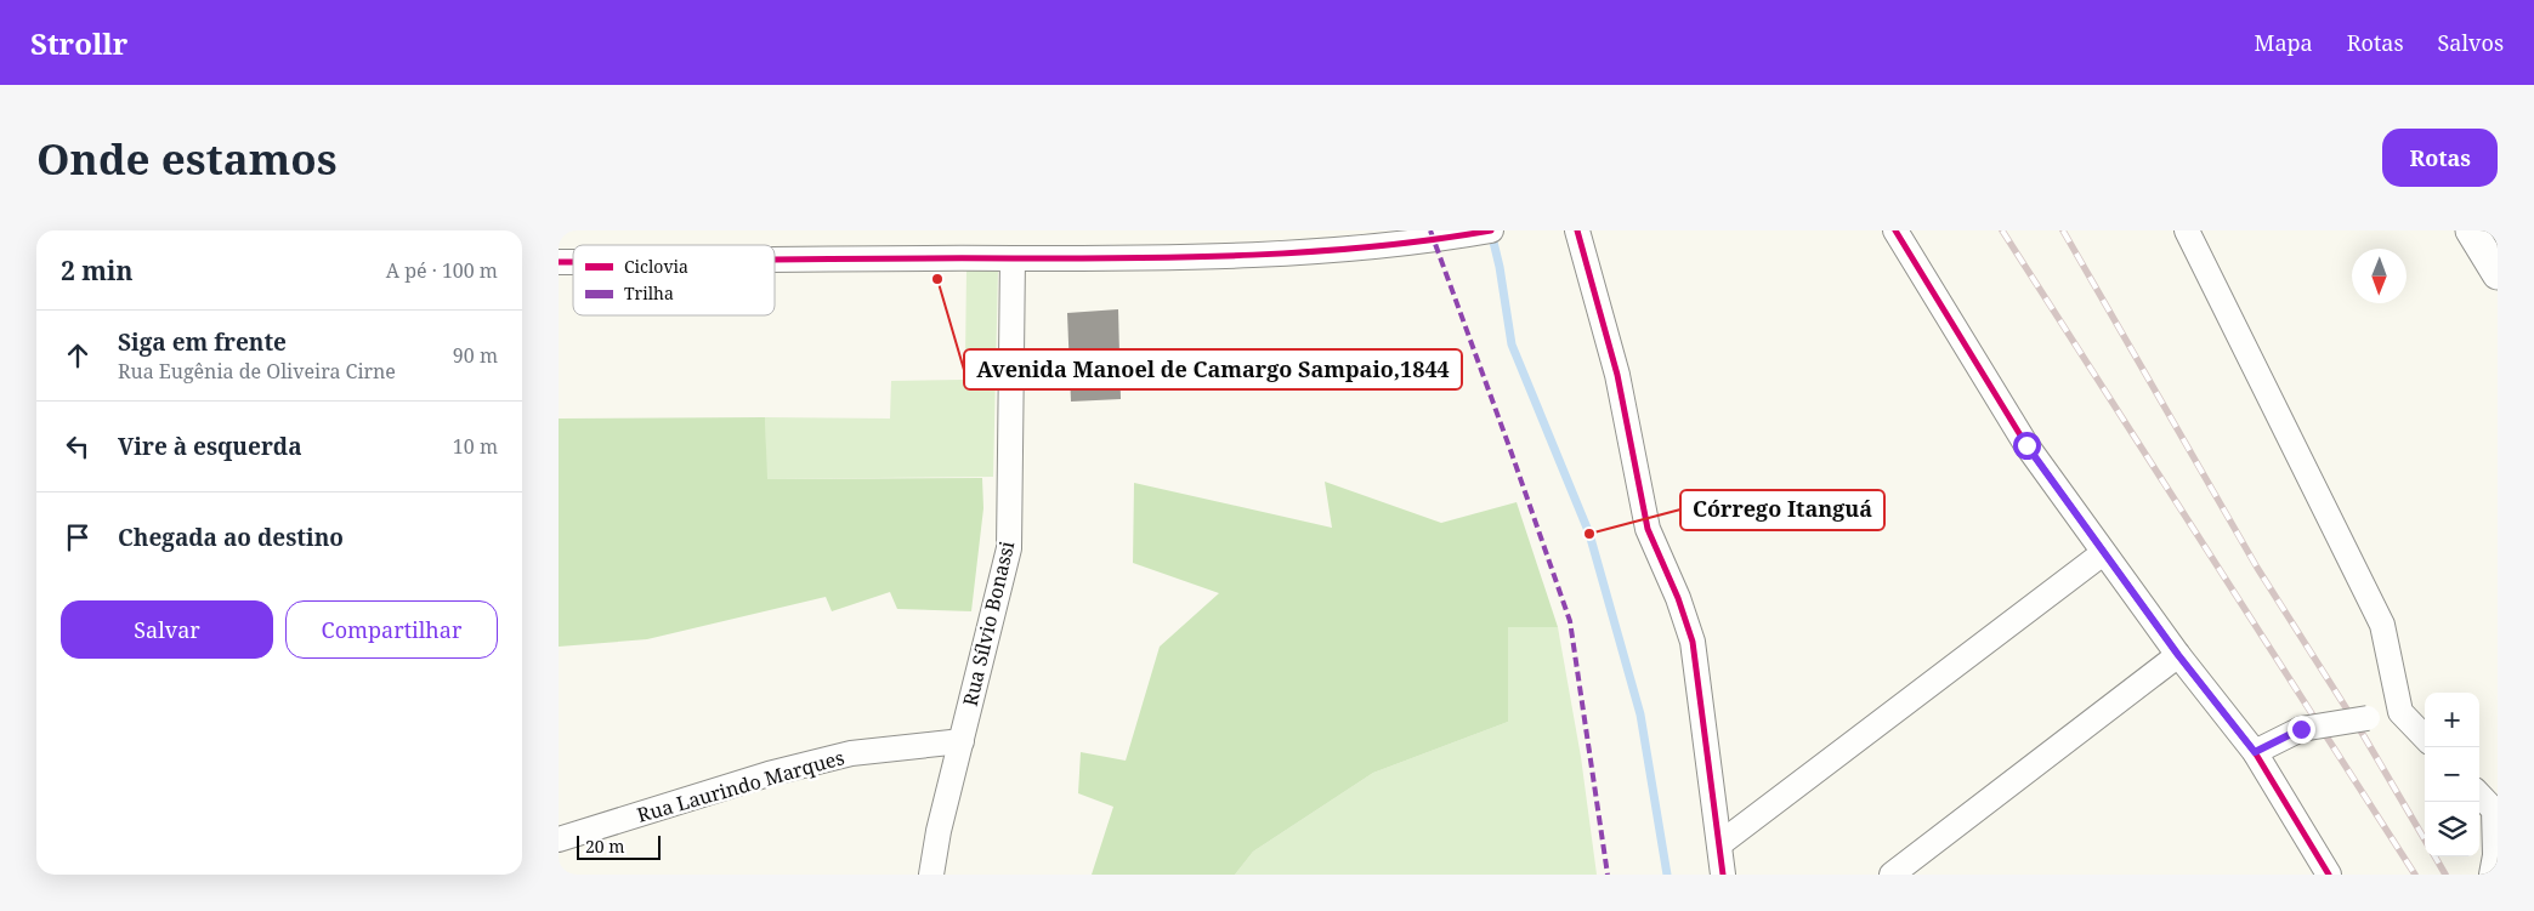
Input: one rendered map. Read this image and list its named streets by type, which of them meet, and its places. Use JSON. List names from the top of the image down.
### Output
{
  "streets": {
    "street": ["Rua Sílvio Bonassi", "Rua Laurindo Marques"]
  },
  "crossings": [
    ["Rua Sílvio Bonassi", "Rua Laurindo Marques"]
  ],
  "places": ["Avenida Manoel de Camargo Sampaio,1844", "Córrego Itanguá"],
  "legend": ["Ciclovia", "Trilha"],
  "scale_bar": "20 m",
  "north": "bottom",
  "page": {
    "header": "Strollr",
    "nav": ["Mapa", "Rotas", "Salvos"],
    "buttons": [
      "Rotas",
      ["Salvar", "Compartilhar"]
    ],
    "title": "Onde estamos",
    "heading": ["2 min", "A pé · 100 m"],
    "list": [
      ["Siga em frente", "Rua Eugênia de Oliveira Cirne", "90 m"],
      ["Vire à esquerda", "10 m"],
      "Chegada ao destino"
    ],
    "map_buttons": ["+", "−"],
    "scale": "20 m"
  }
}
